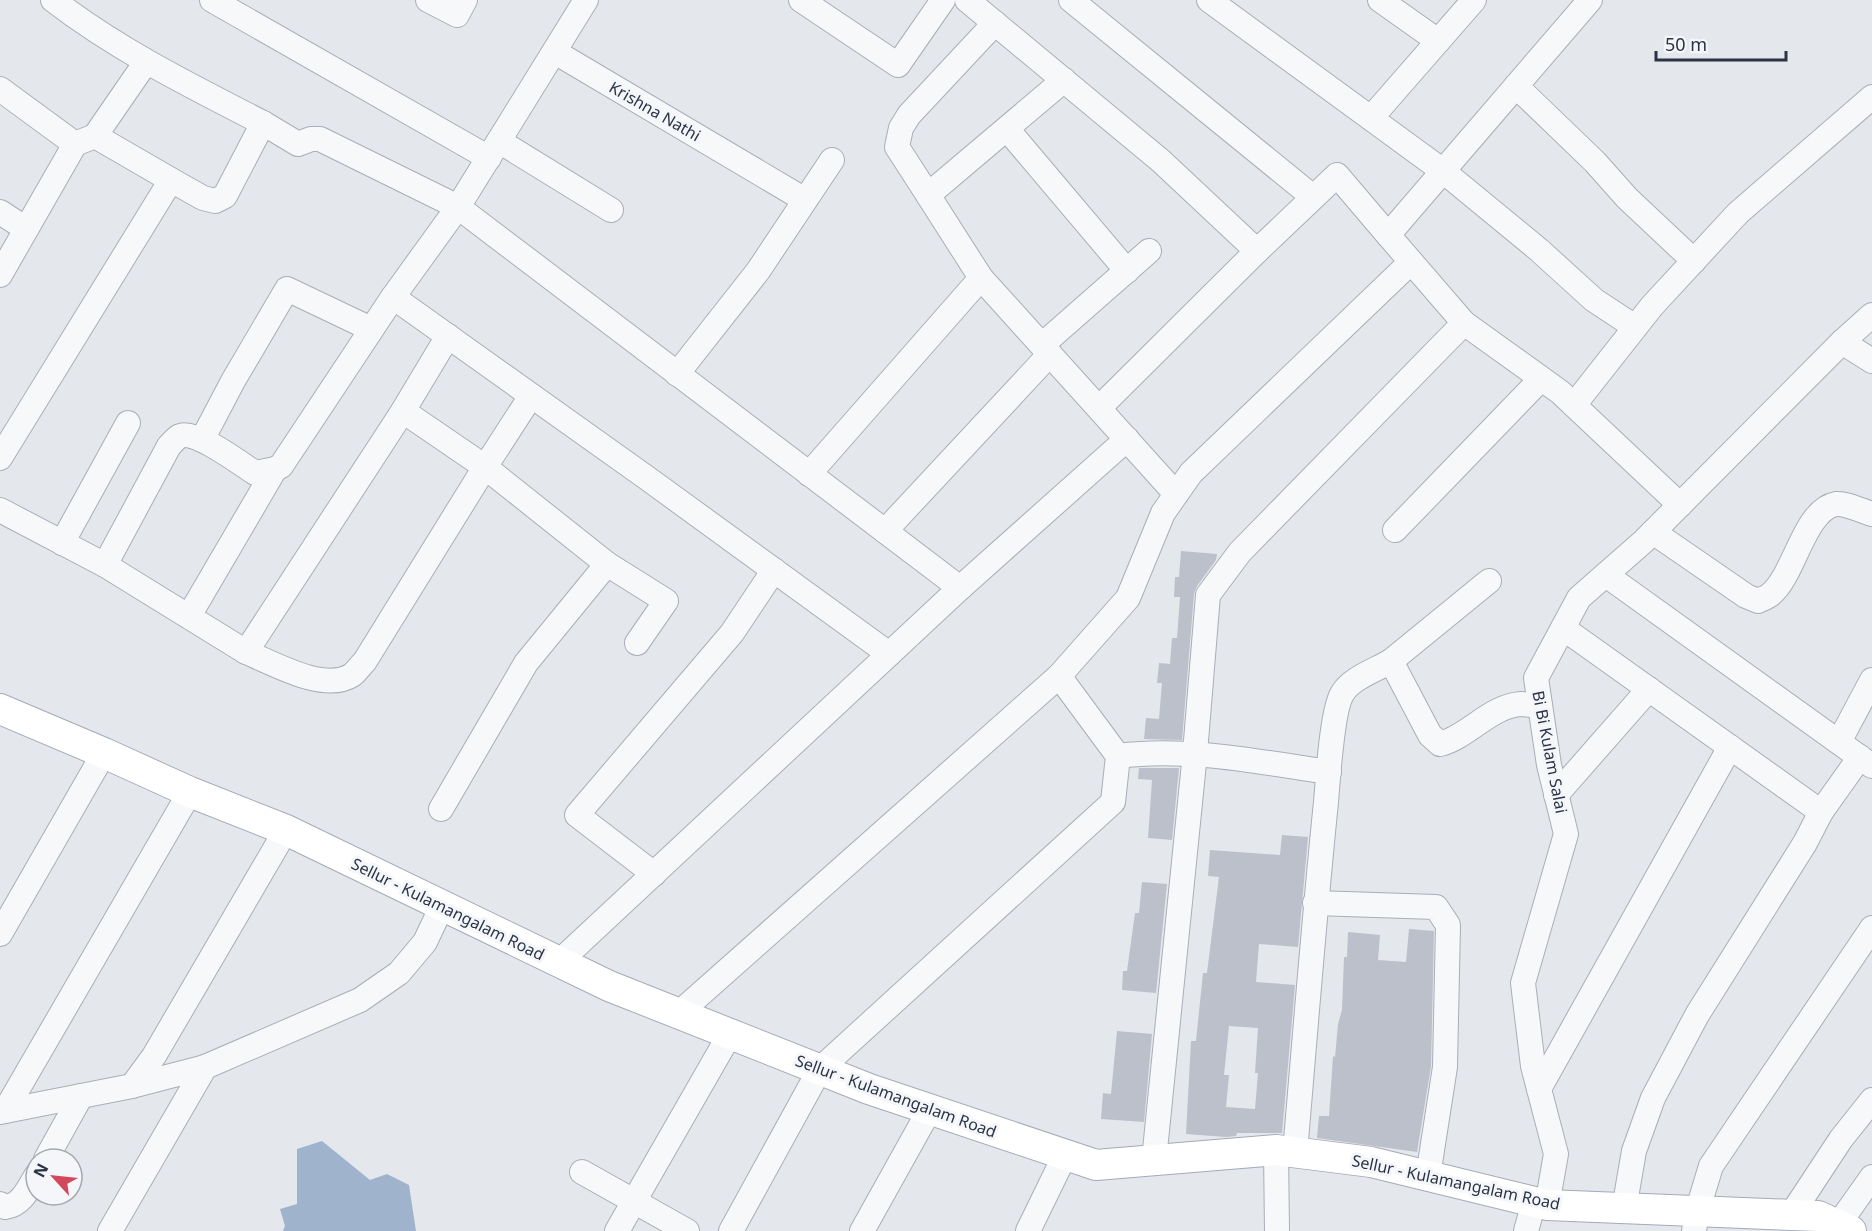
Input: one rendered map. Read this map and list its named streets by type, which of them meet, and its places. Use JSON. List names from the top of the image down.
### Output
{
  "streets": {
    "main road": ["Sellur - Kulamangalam Road"],
    "street": ["Krishna Nathi", "Bi Bi Kulam Salai"]
  },
  "crossings": [
    ["Bi Bi Kulam Salai", "Sellur - Kulamangalam Road"]
  ],
  "scale_bar": "50 m",
  "north": "top left"
}
